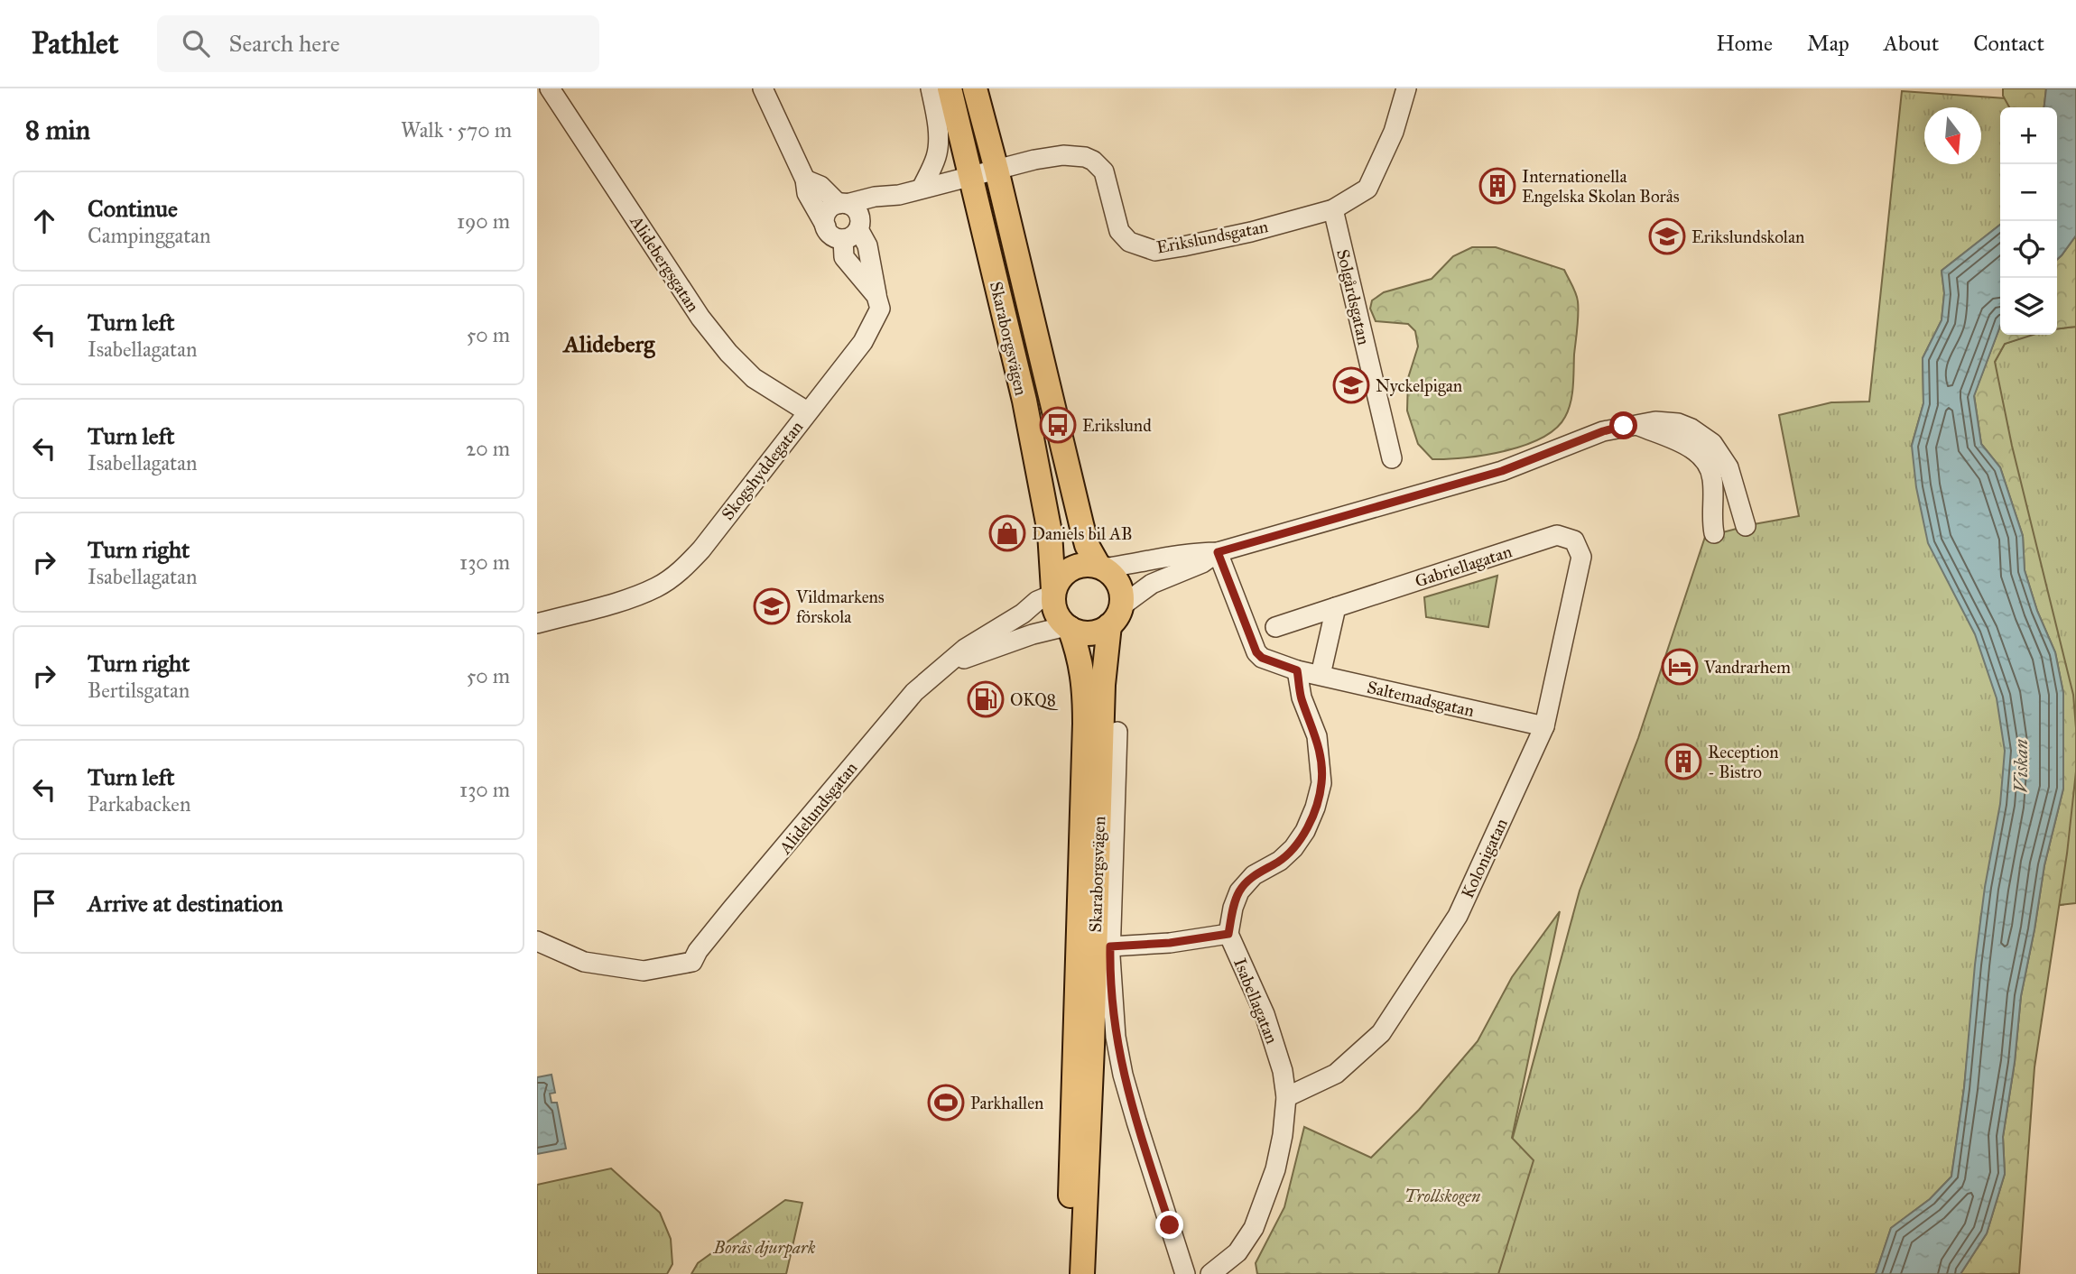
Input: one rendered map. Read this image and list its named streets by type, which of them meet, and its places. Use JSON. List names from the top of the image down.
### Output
{
  "streets": {
    "main road": ["Skaraborgsvägen"],
    "street": [
      "Erikslundsgatan",
      "Alidebergsgatan",
      "Solgårdsgatan",
      "Skogshyddegatan",
      "Gabriellagatan",
      "Saltemadsgatan",
      "Alidelundsgatan",
      "Kolonigatan",
      "Isabellagatan"
    ]
  },
  "crossings": [
    ["Erikslundsgatan", "Solgårdsgatan"],
    ["Erikslundsgatan", "Skaraborgsvägen"],
    ["Alidebergsgatan", "Skogshyddegatan"],
    ["Skaraborgsvägen", "Alidelundsgatan"],
    ["Gabriellagatan", "Kolonigatan"],
    ["Saltemadsgatan", "Kolonigatan"],
    ["Kolonigatan", "Isabellagatan"]
  ],
  "districts": ["Alideberg"],
  "water": ["Viskan"],
  "parks": ["Trollskogen", "Borås djurpark"],
  "places": {
    "building": ["Internationella Engelska Skolan Borås", "Reception - Bistro"],
    "school or university": ["Erikslundskolan", "Nyckelpigan", "Vildmarkens förskola"],
    "bus stop": ["Erikslund"],
    "shop": ["Daniels bil AB"],
    "hotel": ["Vandrarhem"],
    "fuel station": ["OKQ8"],
    "sports": ["Parkhallen"]
  },
  "north": "bottom",
  "page": {
    "header": "Pathlet",
    "search": "Search here",
    "nav": [
      "Home",
      "Map",
      "About",
      "Contact"
    ],
    "heading": ["8 min", "Walk · 570 m"],
    "map_buttons": ["+", "−"],
    "list": [
      ["Continue", "Campinggatan", "190 m"],
      ["Turn left", "Isabellagatan", "50 m"],
      ["Turn left", "Isabellagatan", "20 m"],
      ["Turn right", "Isabellagatan", "130 m"],
      ["Turn right", "Bertilsgatan", "50 m"],
      ["Turn left", "Parkabacken", "130 m"],
      "Arrive at destination"
    ]
  }
}
